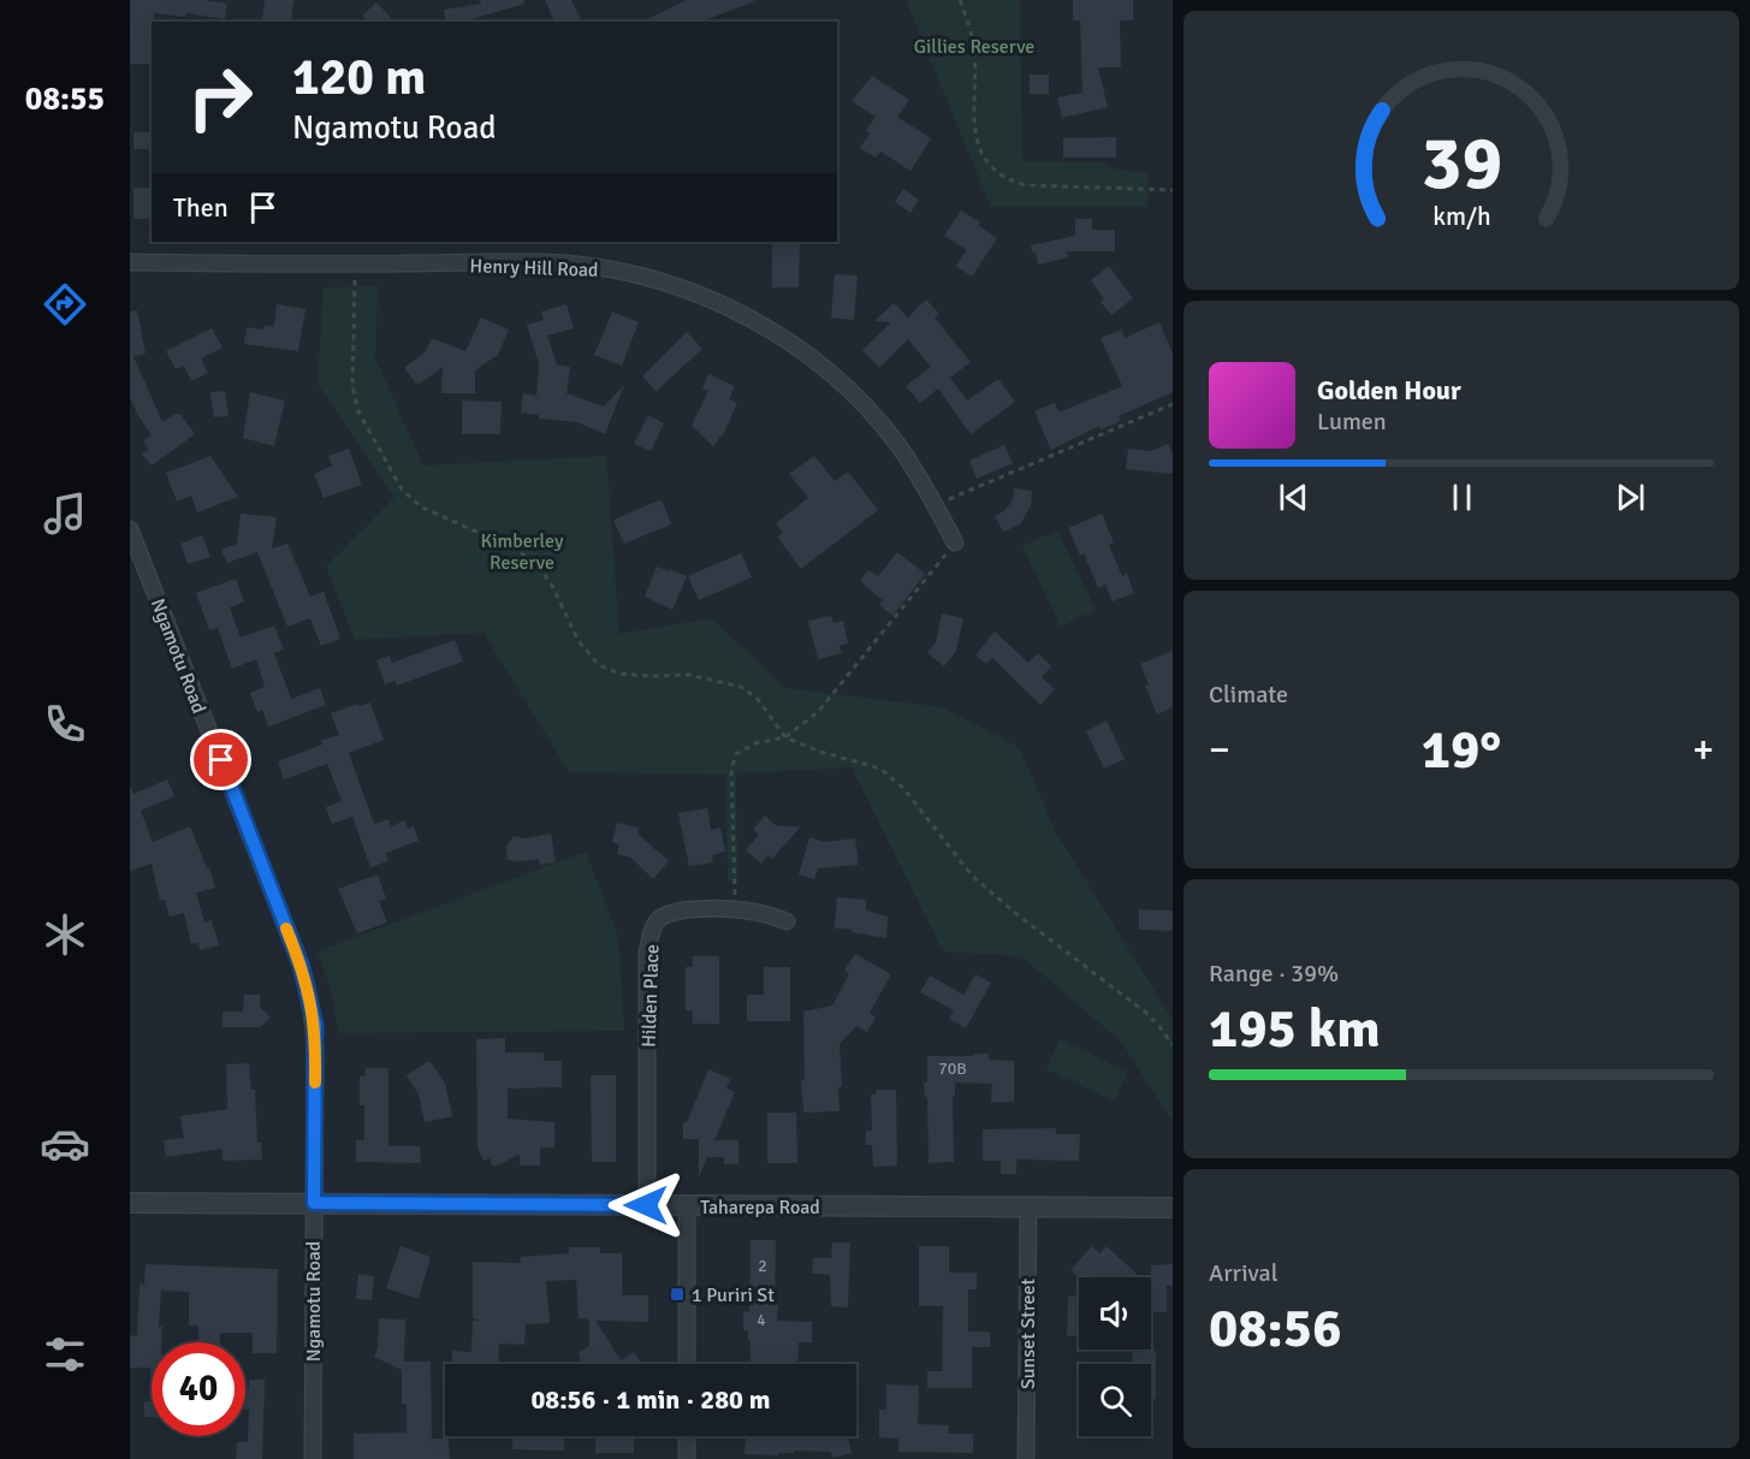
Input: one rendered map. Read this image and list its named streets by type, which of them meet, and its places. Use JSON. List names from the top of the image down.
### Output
{
  "streets": {
    "street": [
      "Henry Hill Road",
      "Ngamotu Road",
      "Hilden Place",
      "Taharepa Road",
      "Sunset Street"
    ]
  },
  "crossings": [
    ["Ngamotu Road", "Taharepa Road"],
    ["Hilden Place", "Taharepa Road"],
    ["Taharepa Road", "Sunset Street"]
  ],
  "parks": ["Gillies Reserve", "Kimberley Reserve"],
  "places": {
    "transit": ["1 Puriri St"]
  },
  "house_numbers": ["70B", "2", "4"],
  "page": {
    "tabs": "08:55",
    "turn": ["120 m", "Ngamotu Road"],
    "then": "Then",
    "song": ["Golden Hour", "Lumen"],
    "tile": [
      "Climate",
      ["Range · 39%", "195 km"],
      ["Arrival", "08:56"]
    ],
    "heat": ["−", "19°", "+"],
    "limit": "40",
    "trip": "08:56 · 1 min · 280 m",
    "gauge": ["39", "km/h"]
  }
}
